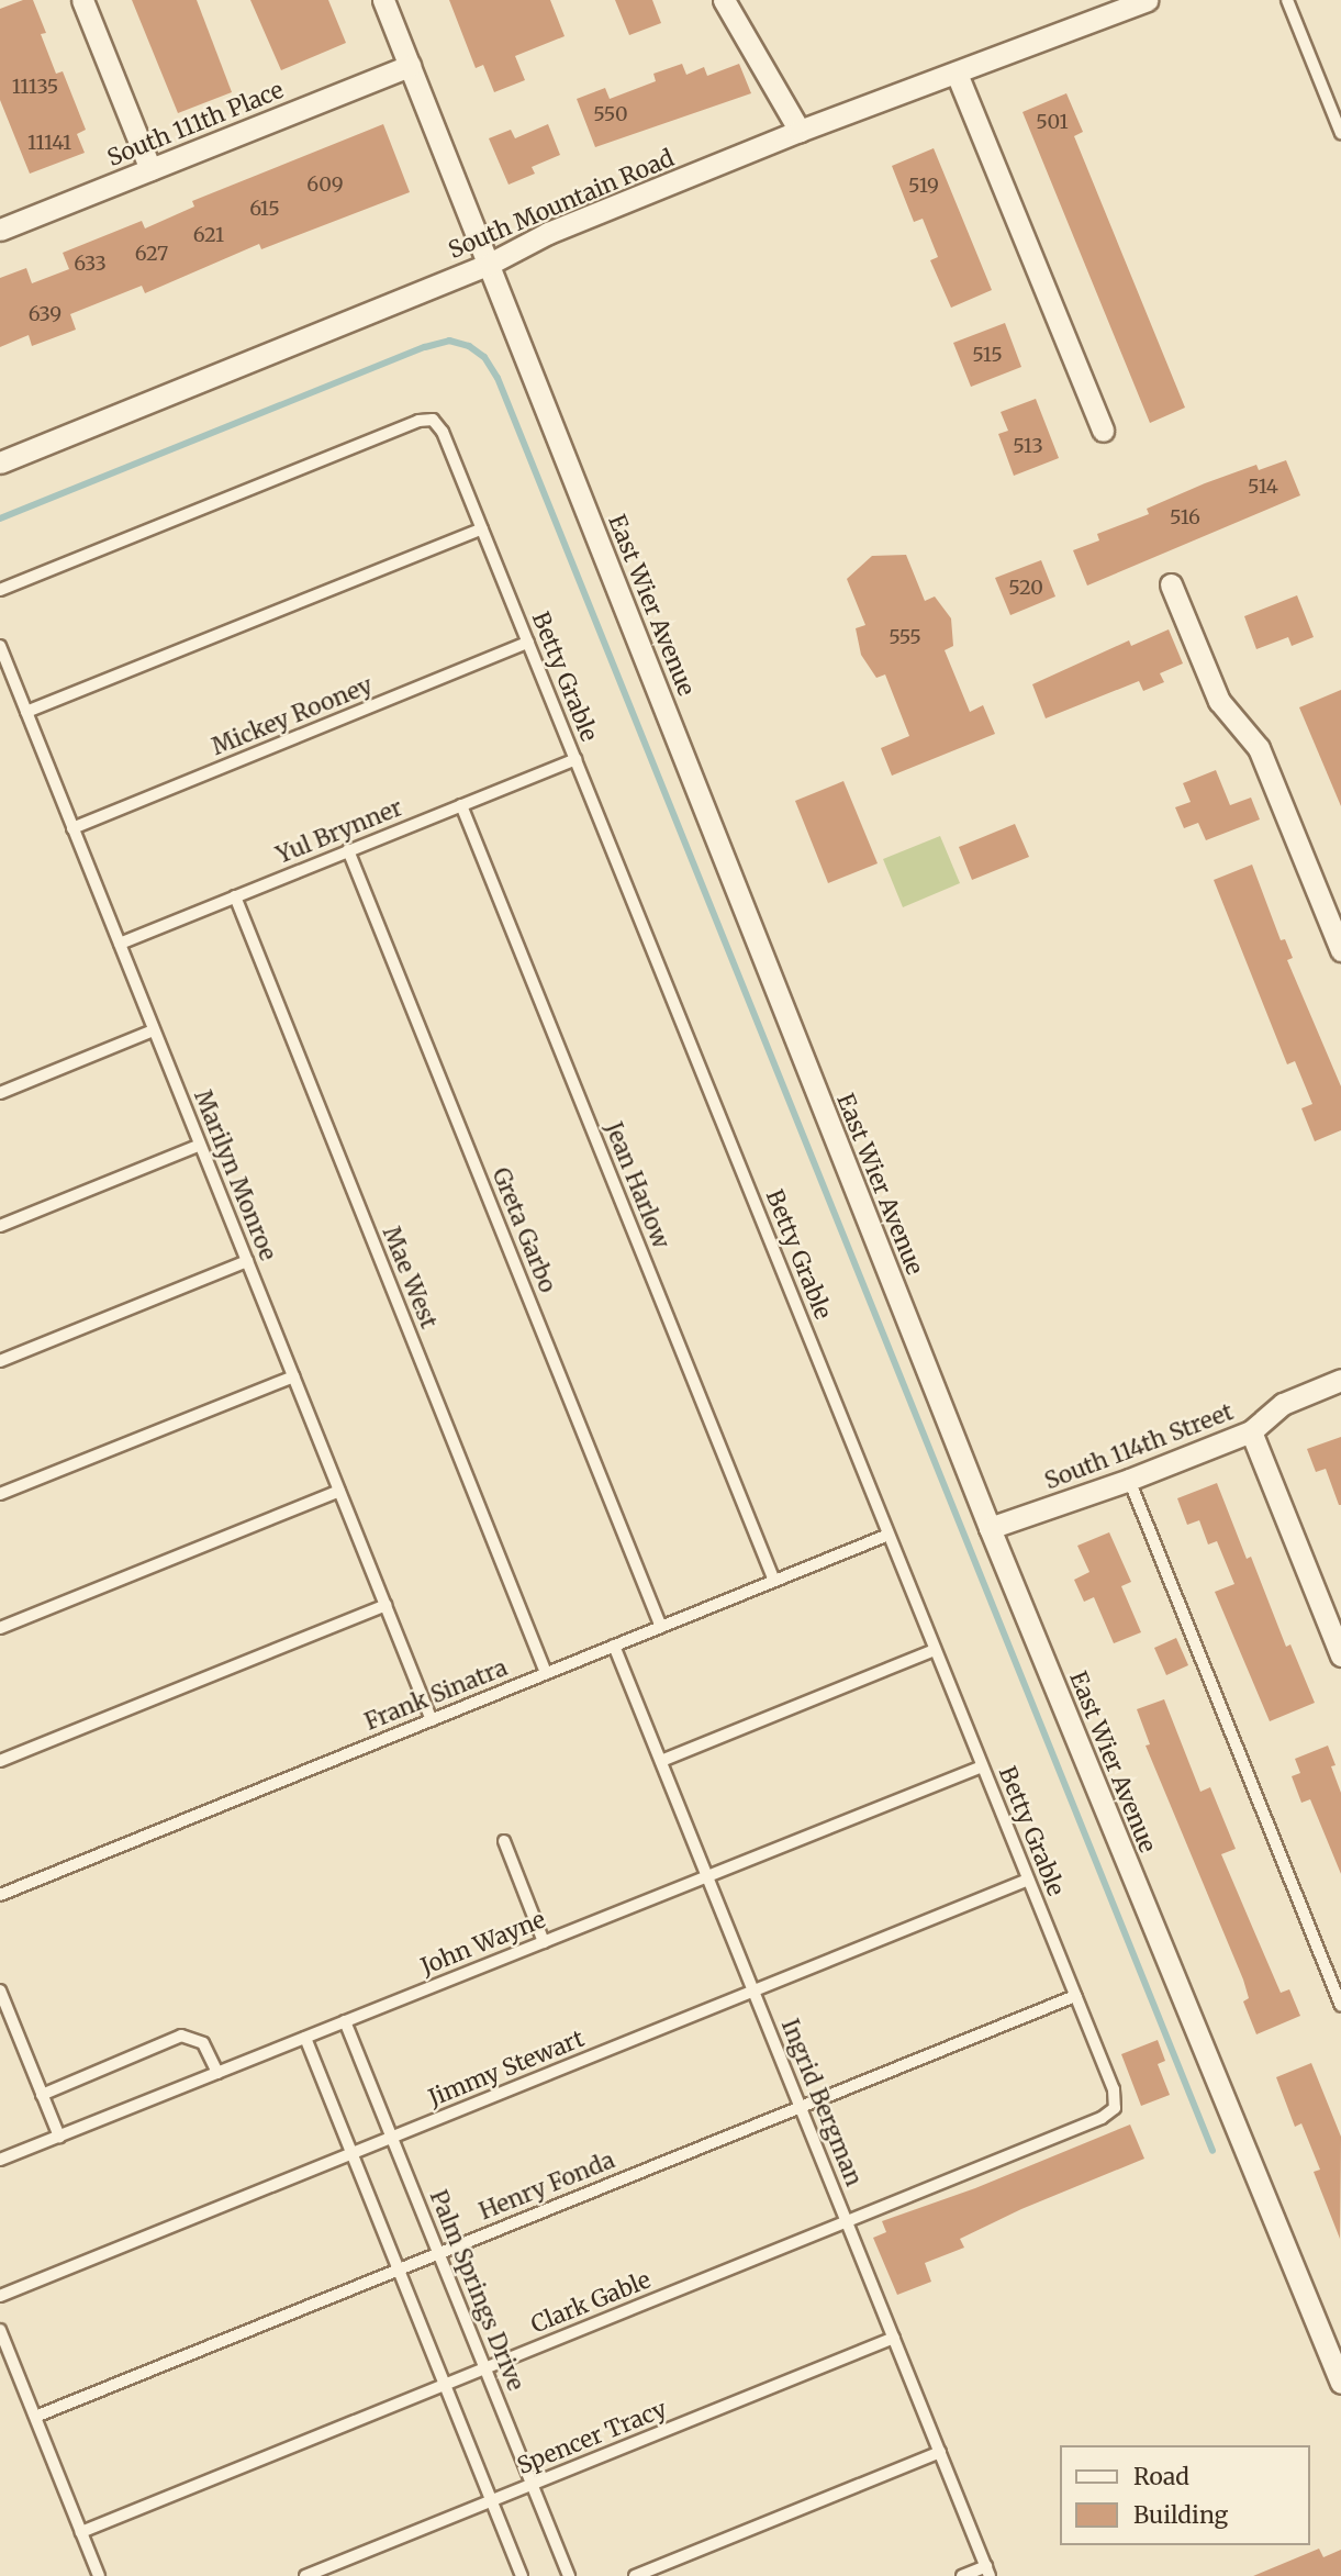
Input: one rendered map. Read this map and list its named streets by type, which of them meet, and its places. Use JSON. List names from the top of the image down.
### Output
{
  "streets": {
    "street": [
      "South 111th Place",
      "South Mountain Road",
      "East Wier Avenue",
      "South 114th Street"
    ],
    "lane": [
      "Betty Grable",
      "Mickey Rooney",
      "Yul Brynner",
      "Marilyn Monroe",
      "Jean Harlow",
      "Greta Garbo",
      "Mae West",
      "Frank Sinatra",
      "John Wayne",
      "Jimmy Stewart",
      "Ingrid Bergman",
      "Henry Fonda",
      "Palm Springs Drive",
      "Clark Gable",
      "Spencer Tracy"
    ]
  },
  "crossings": [
    ["South 111th Place", "East Wier Avenue"],
    ["South Mountain Road", "East Wier Avenue"],
    ["East Wier Avenue", "South 114th Street"],
    ["Betty Grable", "Mickey Rooney"],
    ["Betty Grable", "Yul Brynner"],
    ["Betty Grable", "Frank Sinatra"],
    ["Betty Grable", "John Wayne"],
    ["Betty Grable", "Jimmy Stewart"],
    ["Betty Grable", "Henry Fonda"],
    ["Betty Grable", "Clark Gable"],
    ["Mickey Rooney", "Marilyn Monroe"],
    ["Yul Brynner", "Marilyn Monroe"],
    ["Yul Brynner", "Jean Harlow"],
    ["Yul Brynner", "Greta Garbo"],
    ["Yul Brynner", "Mae West"],
    ["Marilyn Monroe", "Frank Sinatra"],
    ["Jean Harlow", "Frank Sinatra"],
    ["Greta Garbo", "Frank Sinatra"],
    ["Mae West", "Frank Sinatra"],
    ["Frank Sinatra", "Ingrid Bergman"],
    ["John Wayne", "Ingrid Bergman"],
    ["John Wayne", "Palm Springs Drive"],
    ["Jimmy Stewart", "Ingrid Bergman"],
    ["Jimmy Stewart", "Palm Springs Drive"],
    ["Ingrid Bergman", "Henry Fonda"],
    ["Ingrid Bergman", "Clark Gable"],
    ["Ingrid Bergman", "Spencer Tracy"],
    ["Henry Fonda", "Palm Springs Drive"],
    ["Palm Springs Drive", "Clark Gable"],
    ["Palm Springs Drive", "Spencer Tracy"]
  ],
  "house_numbers": [
    "11135",
    "550",
    "501",
    "11141",
    "609",
    "519",
    "615",
    "621",
    "627",
    "633",
    "639",
    "515",
    "513",
    "514",
    "516",
    "520",
    "555"
  ],
  "legend": ["Road", "Building"]
}
